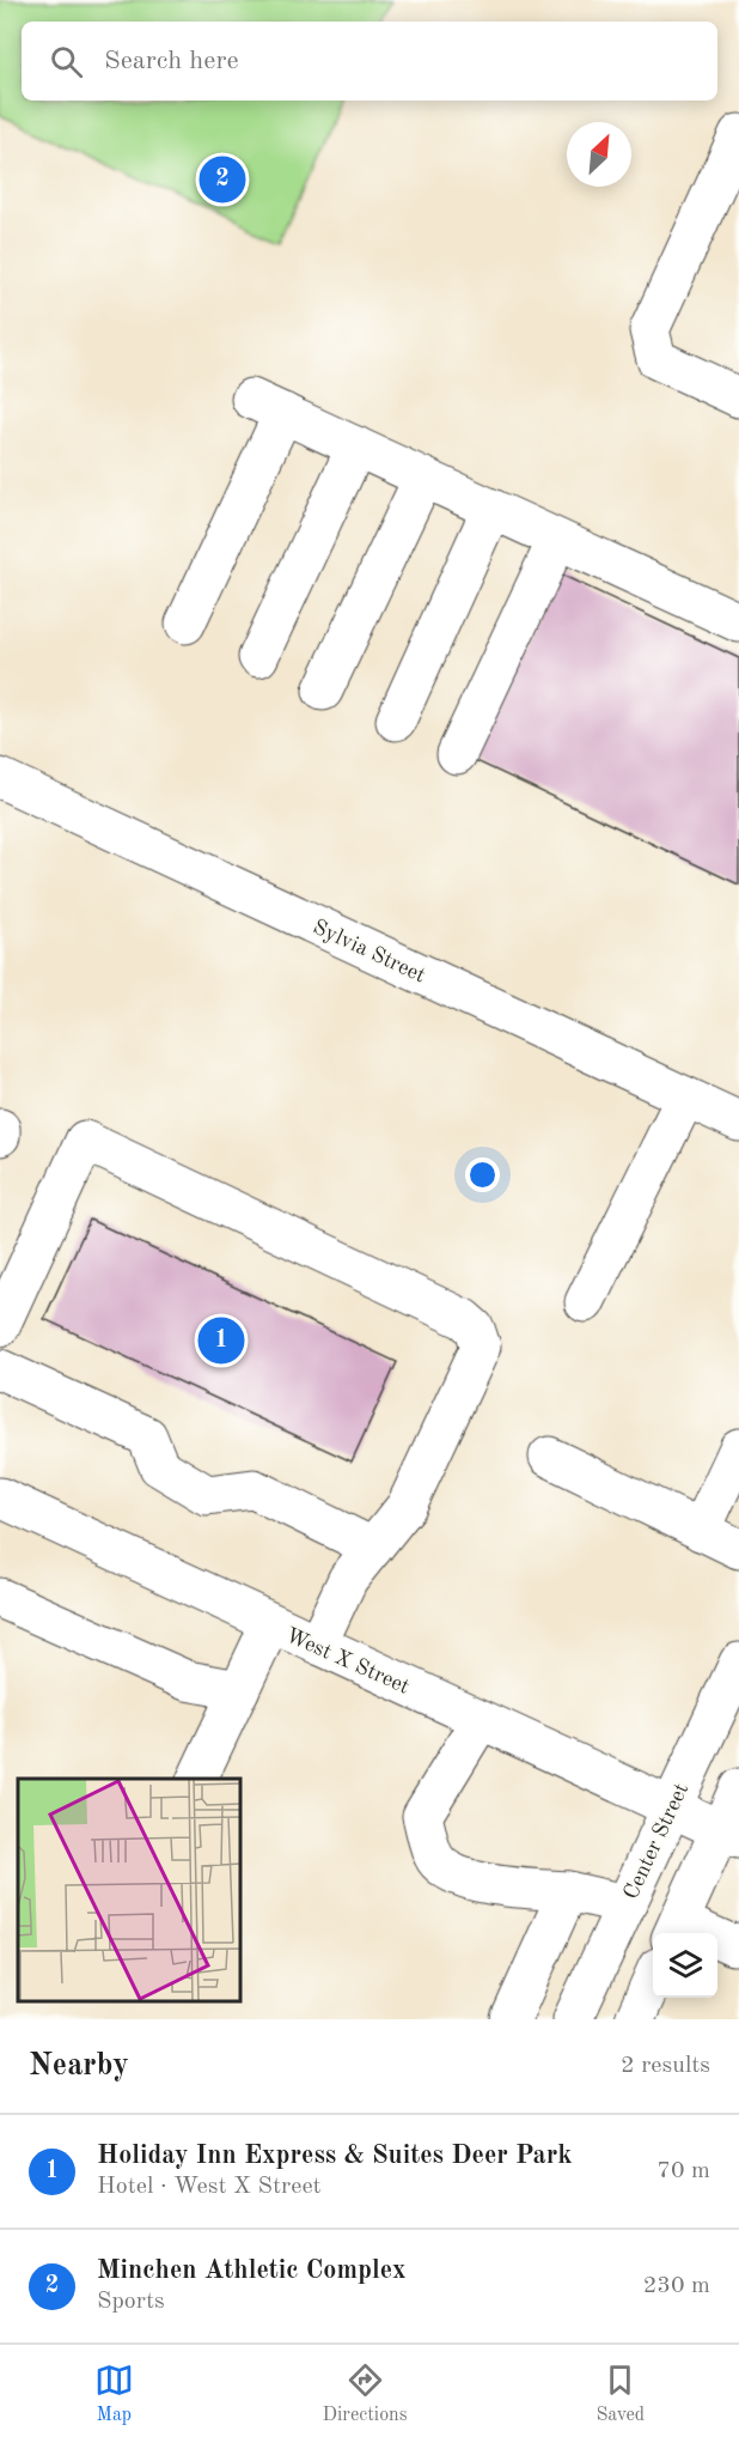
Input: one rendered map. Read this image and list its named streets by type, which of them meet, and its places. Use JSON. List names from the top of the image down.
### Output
{
  "streets": {
    "street": ["Sylvia Street", "West X Street", "Center Street"]
  },
  "crossings": [
    ["West X Street", "Center Street"]
  ],
  "north": "top right",
  "page": {
    "search": "Search here",
    "pins": ["2", "1"],
    "heading": ["Nearby", "2 results"],
    "list": [
      {
        "mark": "1",
        "name": "Holiday Inn Express & Suites Deer Park",
        "note": "Hotel · West X Street",
        "value": "70 m"
      },
      {
        "mark": "2",
        "name": "Minchen Athletic Complex",
        "note": "Sports",
        "value": "230 m"
      }
    ],
    "nav": ["Map", "Directions", "Saved"]
  }
}
